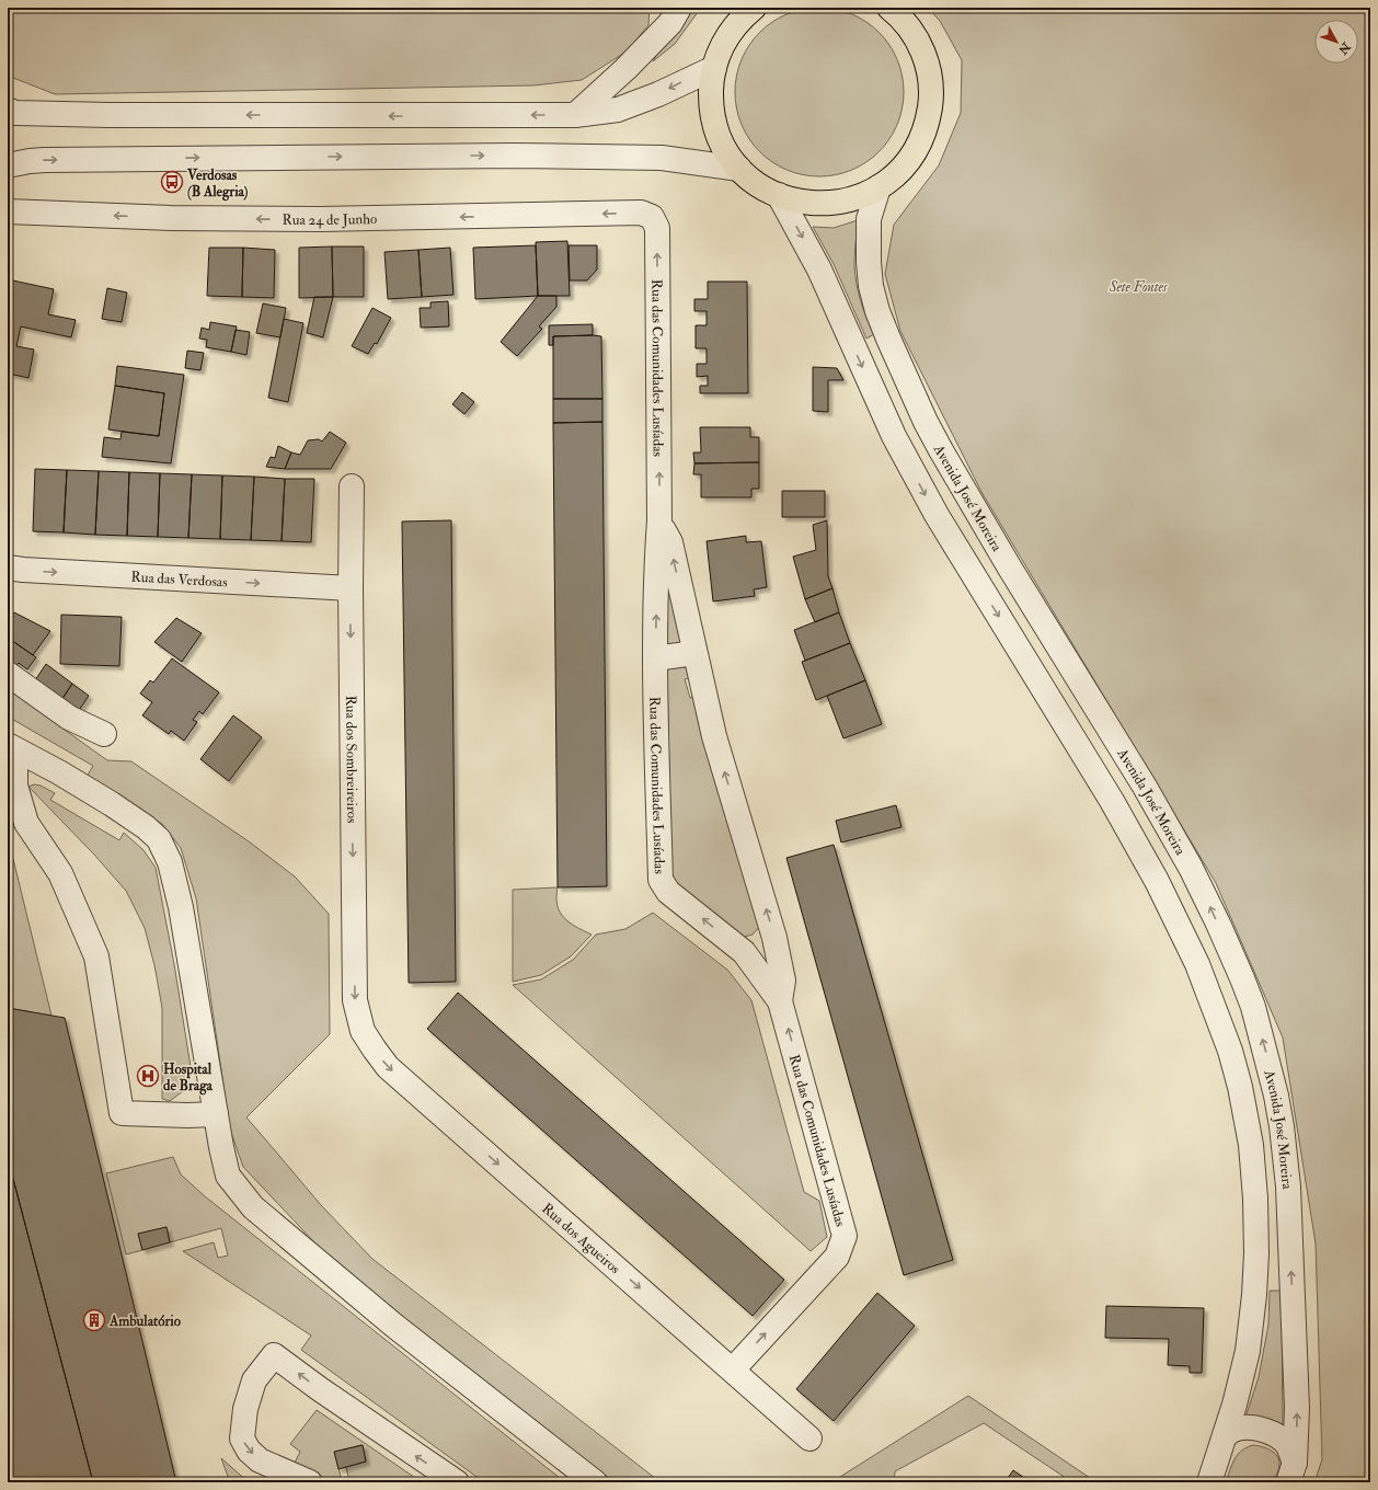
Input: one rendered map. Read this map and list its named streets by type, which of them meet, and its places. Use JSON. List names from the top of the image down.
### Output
{
  "streets": {
    "street": [
      "Rua 24 de Junho",
      "Rua das Comunidades Lusíadas",
      "Avenida José Moreira",
      "Rua das Verdosas",
      "Rua dos Sombreireiros",
      "Rua dos Agueiros"
    ]
  },
  "crossings": [
    ["Rua 24 de Junho", "Rua das Comunidades Lusíadas"],
    ["Rua das Comunidades Lusíadas", "Rua dos Agueiros"],
    ["Rua das Verdosas", "Rua dos Sombreireiros"],
    ["Rua dos Sombreireiros", "Rua dos Agueiros"]
  ],
  "one_way": ["Rua das Comunidades Lusíadas", "Rua das Verdosas", "Rua dos Sombreireiros"],
  "parks": ["Sete Fontes"],
  "places": {
    "bus stop": ["Verdosas (B Alegria)"],
    "hospital": ["Hospital de Braga"],
    "building": ["Ambulatório"]
  },
  "north": "bottom right"
}
